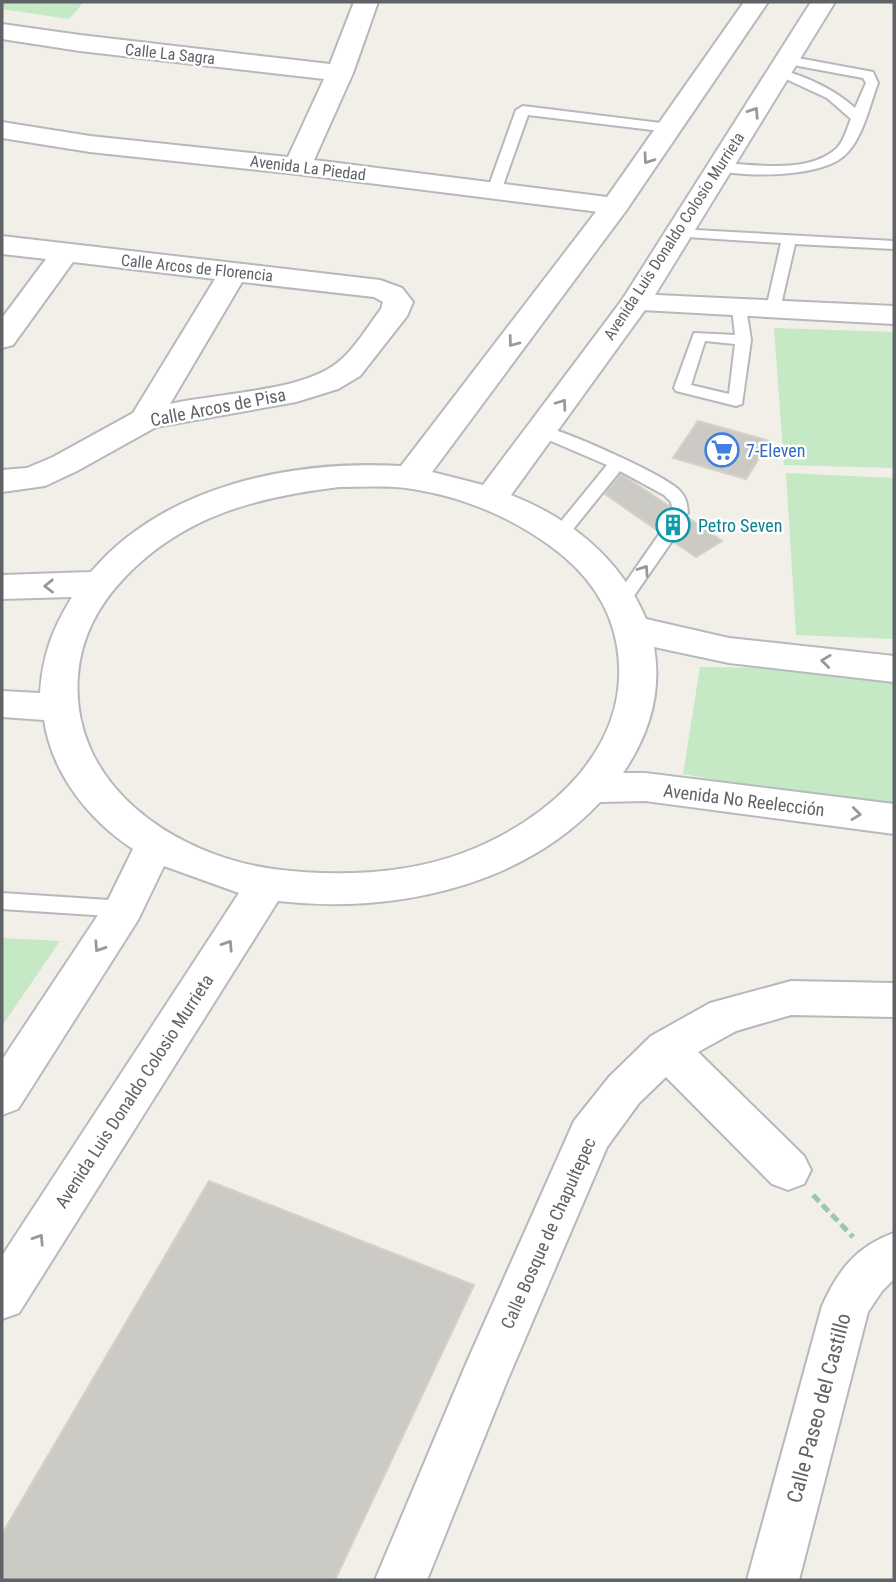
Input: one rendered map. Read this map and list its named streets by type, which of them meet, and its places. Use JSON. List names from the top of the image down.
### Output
{
  "streets": {
    "main road": [
      "Calle La Sagra",
      "Avenida La Piedad",
      "Avenida Luis Donaldo Colosio Murrieta",
      "Calle Arcos de Florencia",
      "Calle Arcos de Pisa",
      "Avenida No Reelección",
      "Calle Bosque de Chapultepec",
      "Calle Paseo del Castillo"
    ]
  },
  "crossings": [
    ["Calle Arcos de Florencia", "Calle Arcos de Pisa"]
  ],
  "places": {
    "supermarket": ["7-Eleven"],
    "building": ["Petro Seven"]
  }
}
